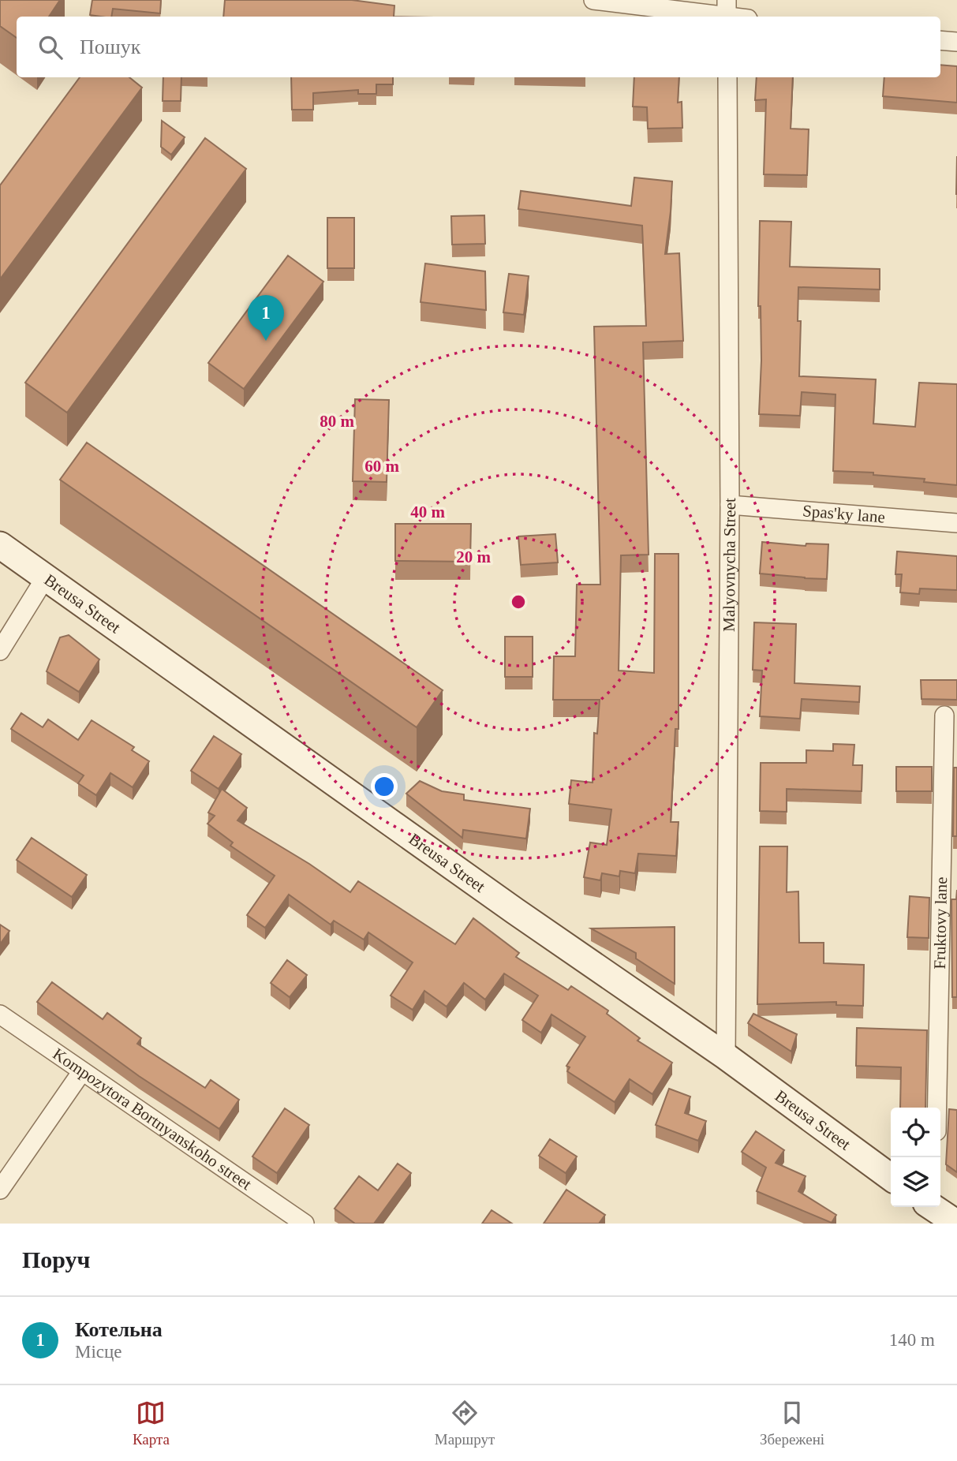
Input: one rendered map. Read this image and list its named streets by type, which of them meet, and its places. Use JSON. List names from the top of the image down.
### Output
{
  "streets": {
    "street": [
      "Spas'ky lane",
      "Malyovnycha Street",
      "Breusa Street",
      "Fruktovy lane",
      "Kompozytora Bortnyanskoho street"
    ]
  },
  "crossings": [
    ["Spas'ky lane", "Malyovnycha Street"],
    ["Malyovnycha Street", "Breusa Street"]
  ],
  "page": {
    "search": "Пошук",
    "pins": "1",
    "heading": "Поруч",
    "list": [
      {
        "mark": "1",
        "name": "Котельна",
        "note": "Місце",
        "value": "140 m"
      }
    ],
    "nav": ["Карта", "Маршрут", "Збережені"]
  },
  "rings": [
    "80 m",
    "60 m",
    "40 m",
    "20 m"
  ]
}
